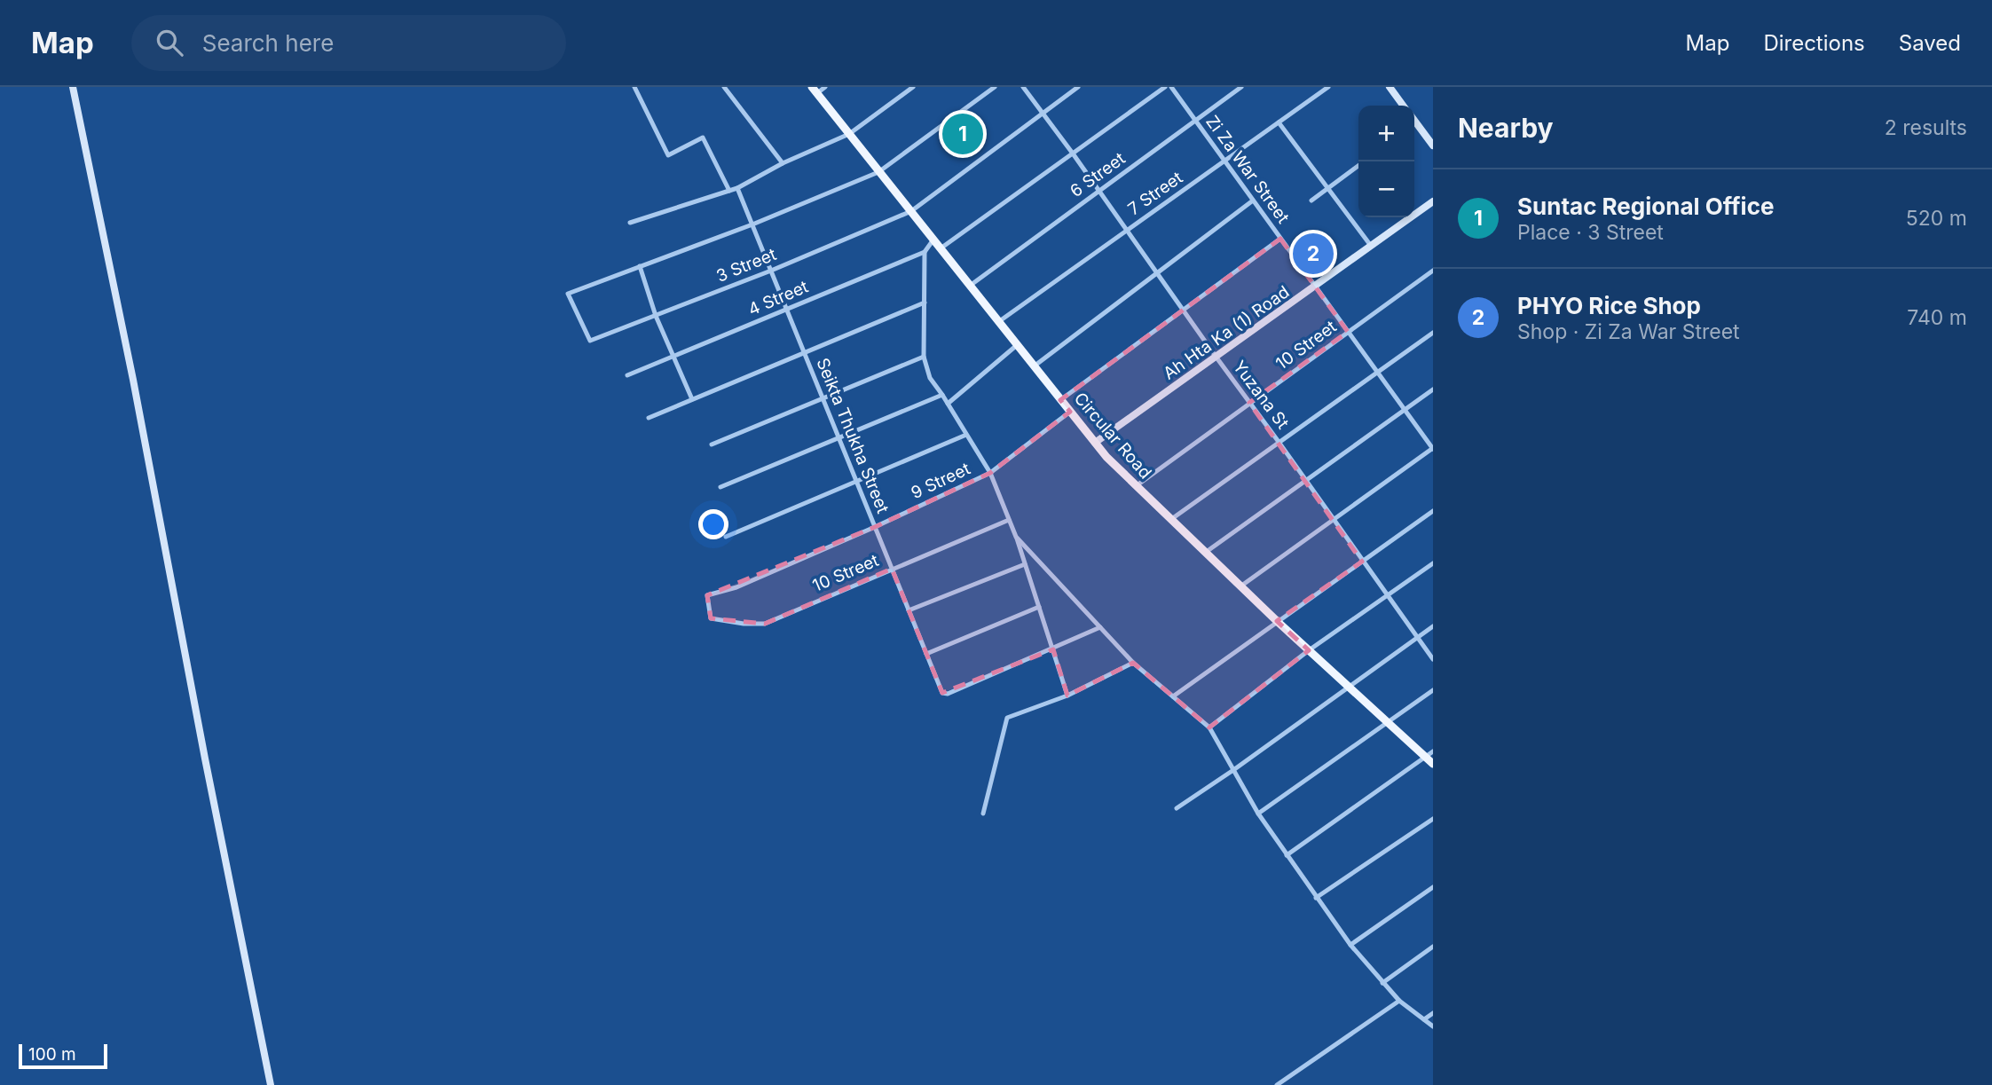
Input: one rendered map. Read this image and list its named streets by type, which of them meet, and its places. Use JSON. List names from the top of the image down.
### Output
{
  "streets": {
    "main road": ["Circular Road"],
    "street": [
      "Zi Za War Street",
      "6 Street",
      "7 Street",
      "3 Street",
      "4 Street",
      "Ah Hta Ka (1) Road",
      "10 Street",
      "Yuzana St",
      "Seikta Thukha Street",
      "9 Street"
    ]
  },
  "crossings": [
    ["Zi Za War Street", "6 Street"],
    ["Zi Za War Street", "7 Street"],
    ["Zi Za War Street", "Ah Hta Ka (1) Road"],
    ["Zi Za War Street", "10 Street"],
    ["6 Street", "Yuzana St"],
    ["6 Street", "Circular Road"],
    ["7 Street", "Yuzana St"],
    ["7 Street", "Circular Road"],
    ["3 Street", "Seikta Thukha Street"],
    ["3 Street", "Circular Road"],
    ["4 Street", "Seikta Thukha Street"],
    ["Ah Hta Ka (1) Road", "Yuzana St"],
    ["Ah Hta Ka (1) Road", "Circular Road"],
    ["10 Street", "Yuzana St"],
    ["10 Street", "Seikta Thukha Street"],
    ["10 Street", "Circular Road"],
    ["10 Street", "9 Street"],
    ["Seikta Thukha Street", "9 Street"],
    ["Circular Road", "9 Street"]
  ],
  "scale_bar": "100 m",
  "page": {
    "header": "Map",
    "search": "Search here",
    "nav": ["Map", "Directions", "Saved"],
    "heading": ["Nearby", "2 results"],
    "map_buttons": ["+", "−"],
    "pins": ["1", "2"],
    "list": [
      {
        "mark": "1",
        "name": "Suntac Regional Office",
        "note": "Place · 3 Street",
        "value": "520 m"
      },
      {
        "mark": "2",
        "name": "PHYO Rice Shop",
        "note": "Shop · Zi Za War Street",
        "value": "740 m"
      }
    ],
    "scale": "100 m"
  }
}
